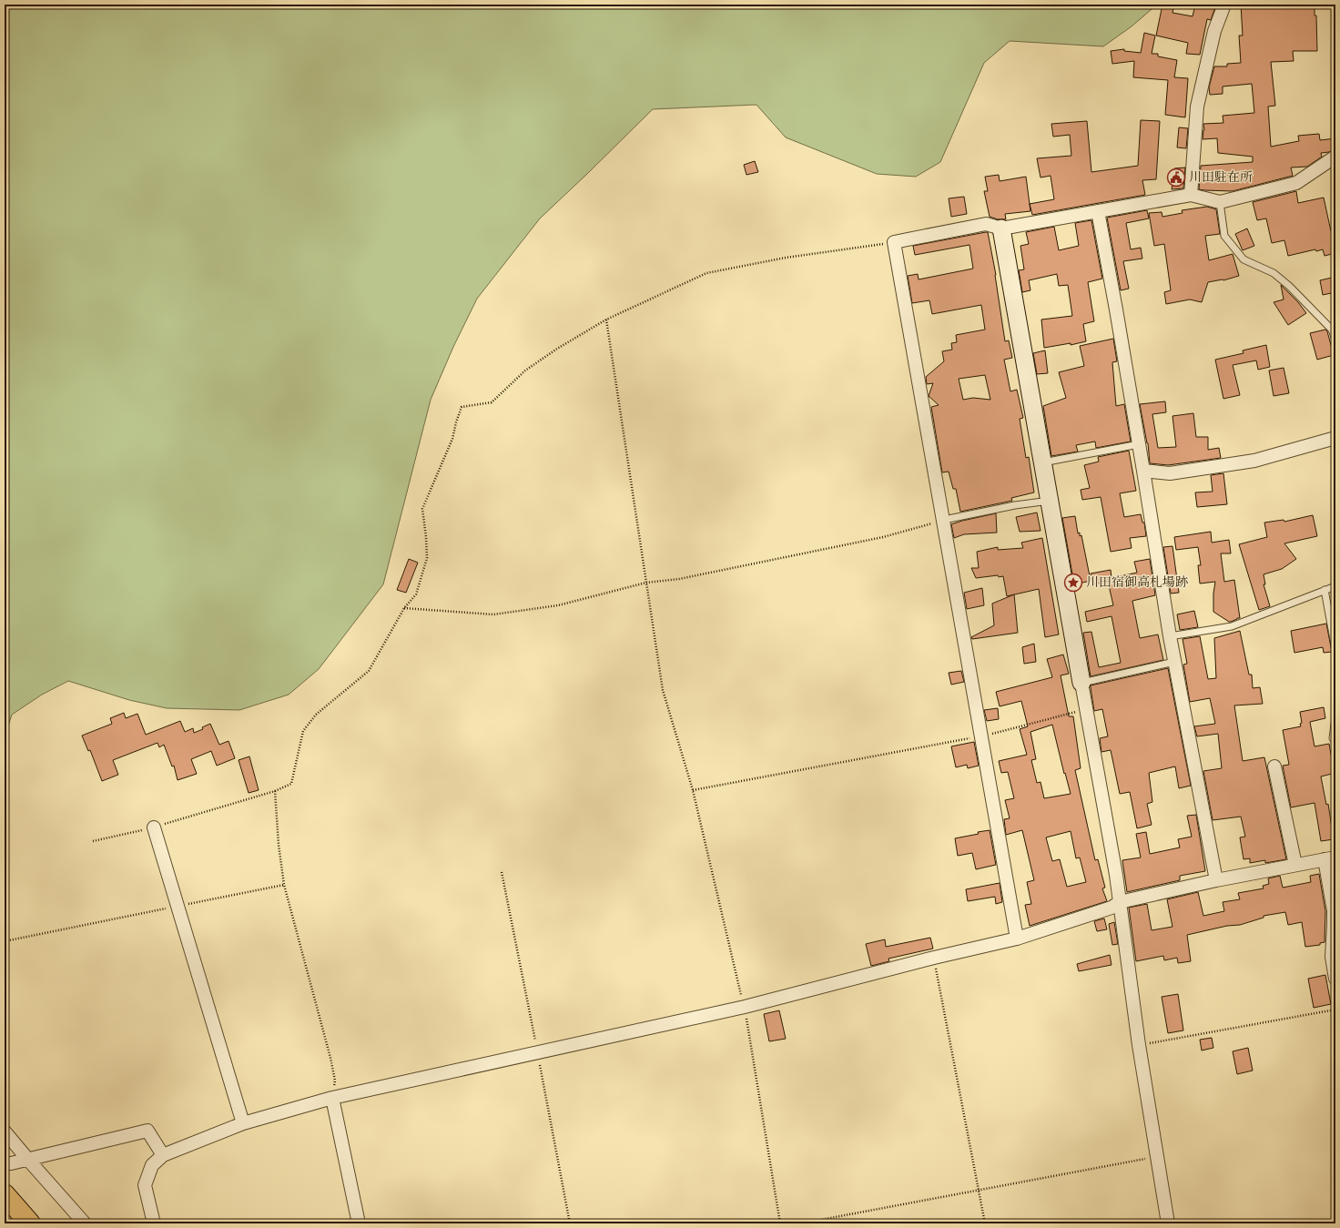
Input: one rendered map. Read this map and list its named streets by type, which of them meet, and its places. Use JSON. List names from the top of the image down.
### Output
{
  "places": {
    "public building": ["川田駐在所"],
    "place": ["川田宿御高札場跡"]
  }
}
